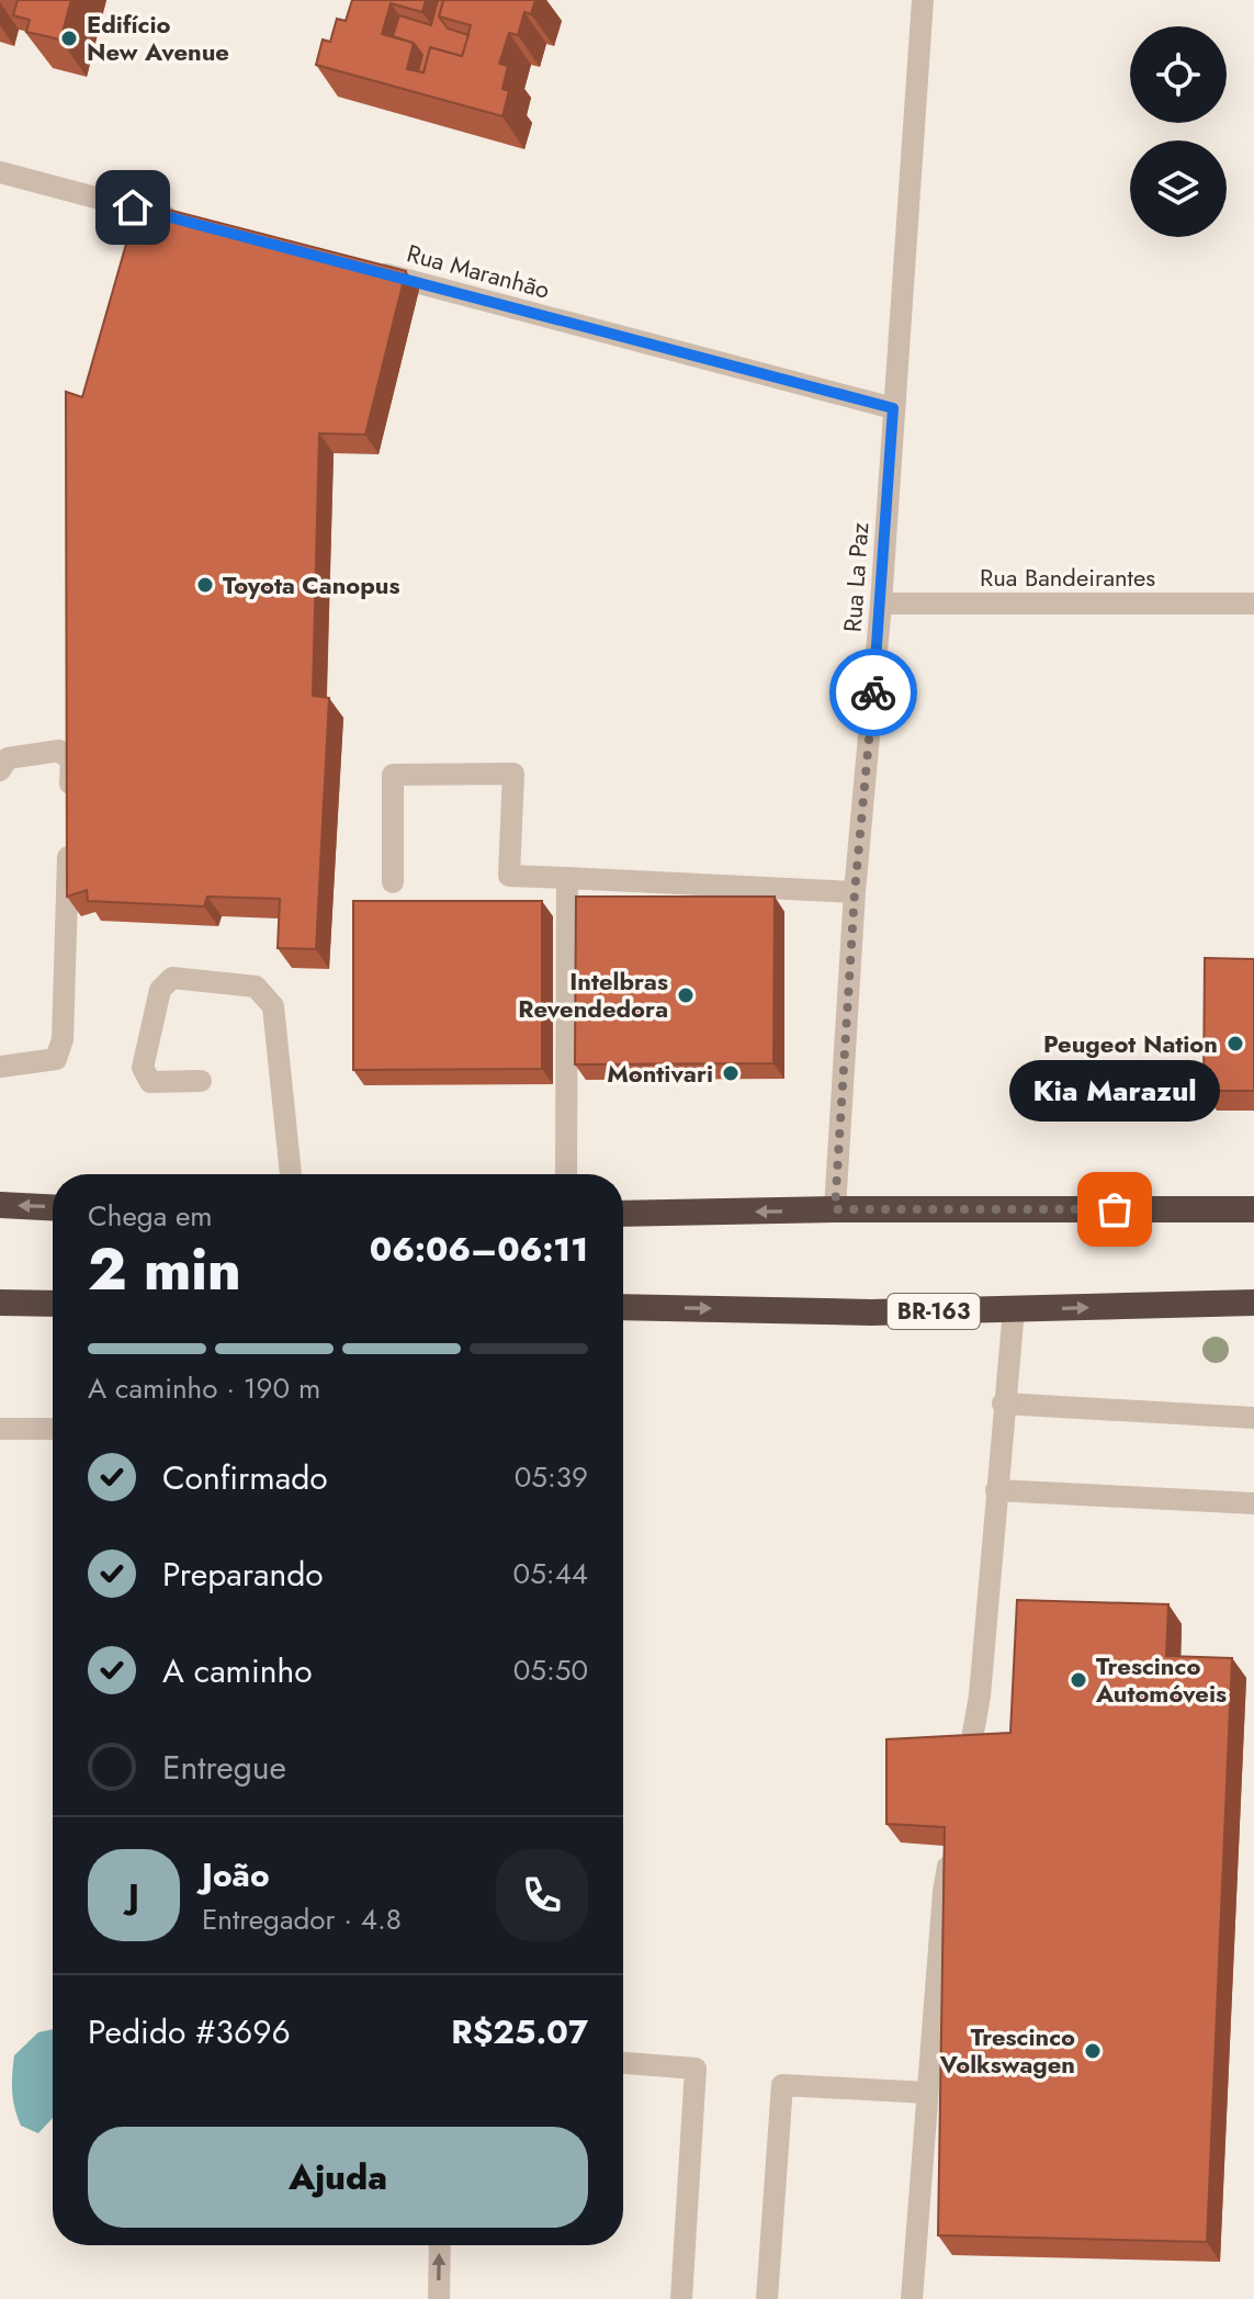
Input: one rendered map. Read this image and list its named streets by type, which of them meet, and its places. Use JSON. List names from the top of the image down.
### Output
{
  "streets": {
    "highway": ["BR-163"],
    "street": ["Rua Maranhão", "Rua La Paz", "Rua Bandeirantes"]
  },
  "crossings": [
    ["Rua Maranhão", "Rua La Paz"],
    ["Rua La Paz", "Rua Bandeirantes"]
  ],
  "places": [
    "Edifício New Avenue",
    "Toyota Canopus",
    "Intelbras Revendedora",
    "Peugeot Nation",
    "Montivari",
    "Kia Marazul",
    "Trescinco Automóveis",
    "Trescinco Volkswagen"
  ],
  "page": {
    "bubble": "Kia Marazul",
    "heading": ["2 min", "Chega em", "06:06–06:11"],
    "panel": [
      "João",
      "Entregador · 4.8",
      "Pedido #3696",
      "R$25.07"
    ],
    "bar": "A caminho · 190 m",
    "list": [
      ["Confirmado", "05:39"],
      ["Preparando", "05:44"],
      ["A caminho", "05:50"],
      "Entregue"
    ],
    "round": "J",
    "buttons": "Ajuda"
  }
}
